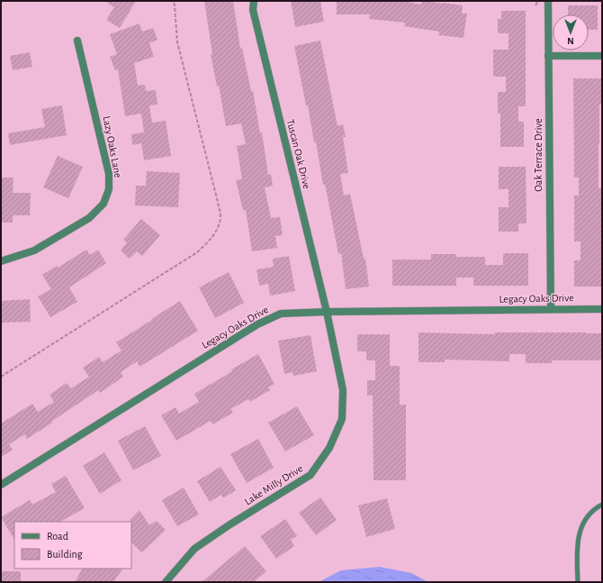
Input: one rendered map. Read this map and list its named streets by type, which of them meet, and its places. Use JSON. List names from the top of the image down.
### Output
{
  "streets": {
    "street": [
      "Lazy Oaks Lane",
      "Tuscan Oak Drive",
      "Oak Terrace Drive",
      "Legacy Oaks Drive",
      "Lake Milly Drive"
    ]
  },
  "crossings": [
    ["Tuscan Oak Drive", "Legacy Oaks Drive"],
    ["Tuscan Oak Drive", "Lake Milly Drive"],
    ["Oak Terrace Drive", "Legacy Oaks Drive"],
    ["Legacy Oaks Drive", "Lake Milly Drive"]
  ],
  "legend": ["Road", "Building"],
  "north": "bottom"
}
